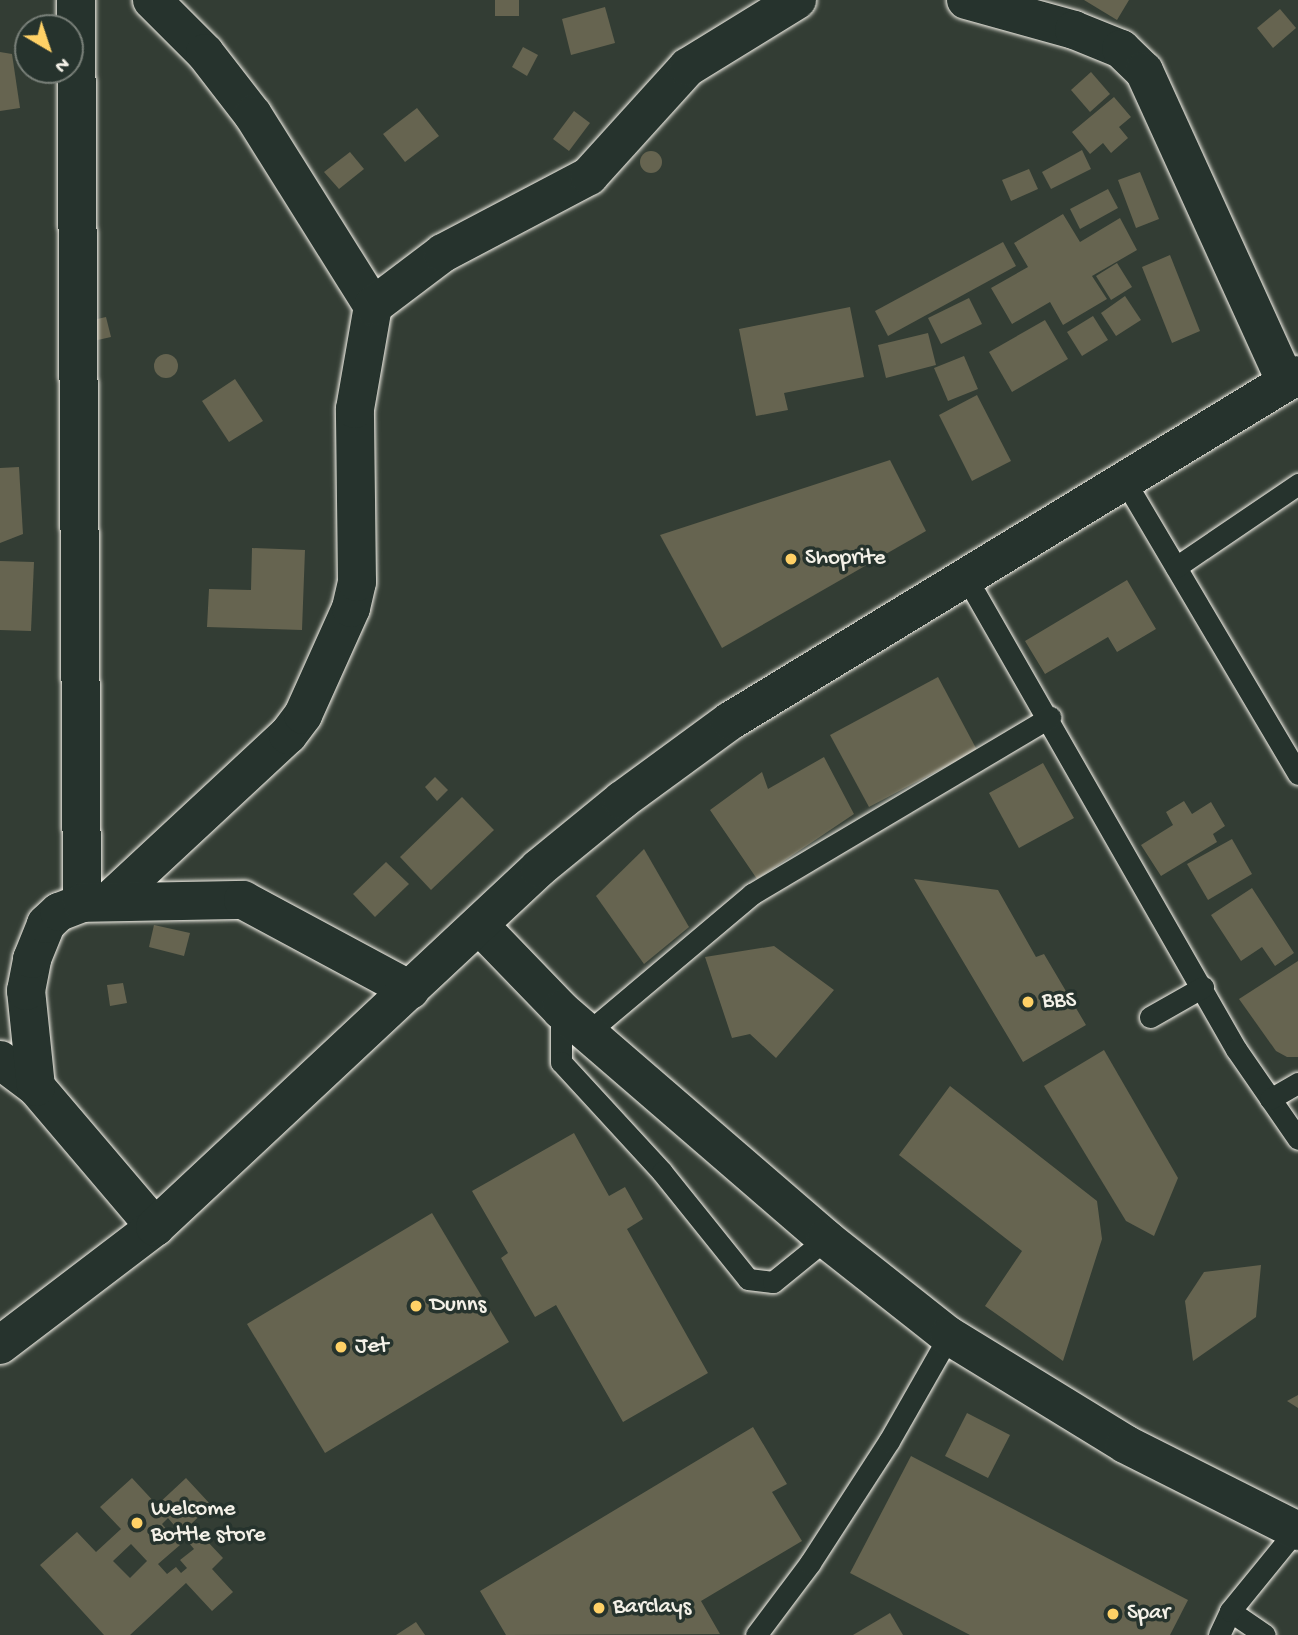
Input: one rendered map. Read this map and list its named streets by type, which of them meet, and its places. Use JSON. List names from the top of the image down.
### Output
{
  "places": [
    "Shoprite",
    "BBS",
    "Dunns",
    "Jet",
    "Welcome Bottle store",
    "Barclays",
    "Spar"
  ],
  "north": "bottom right"
}
